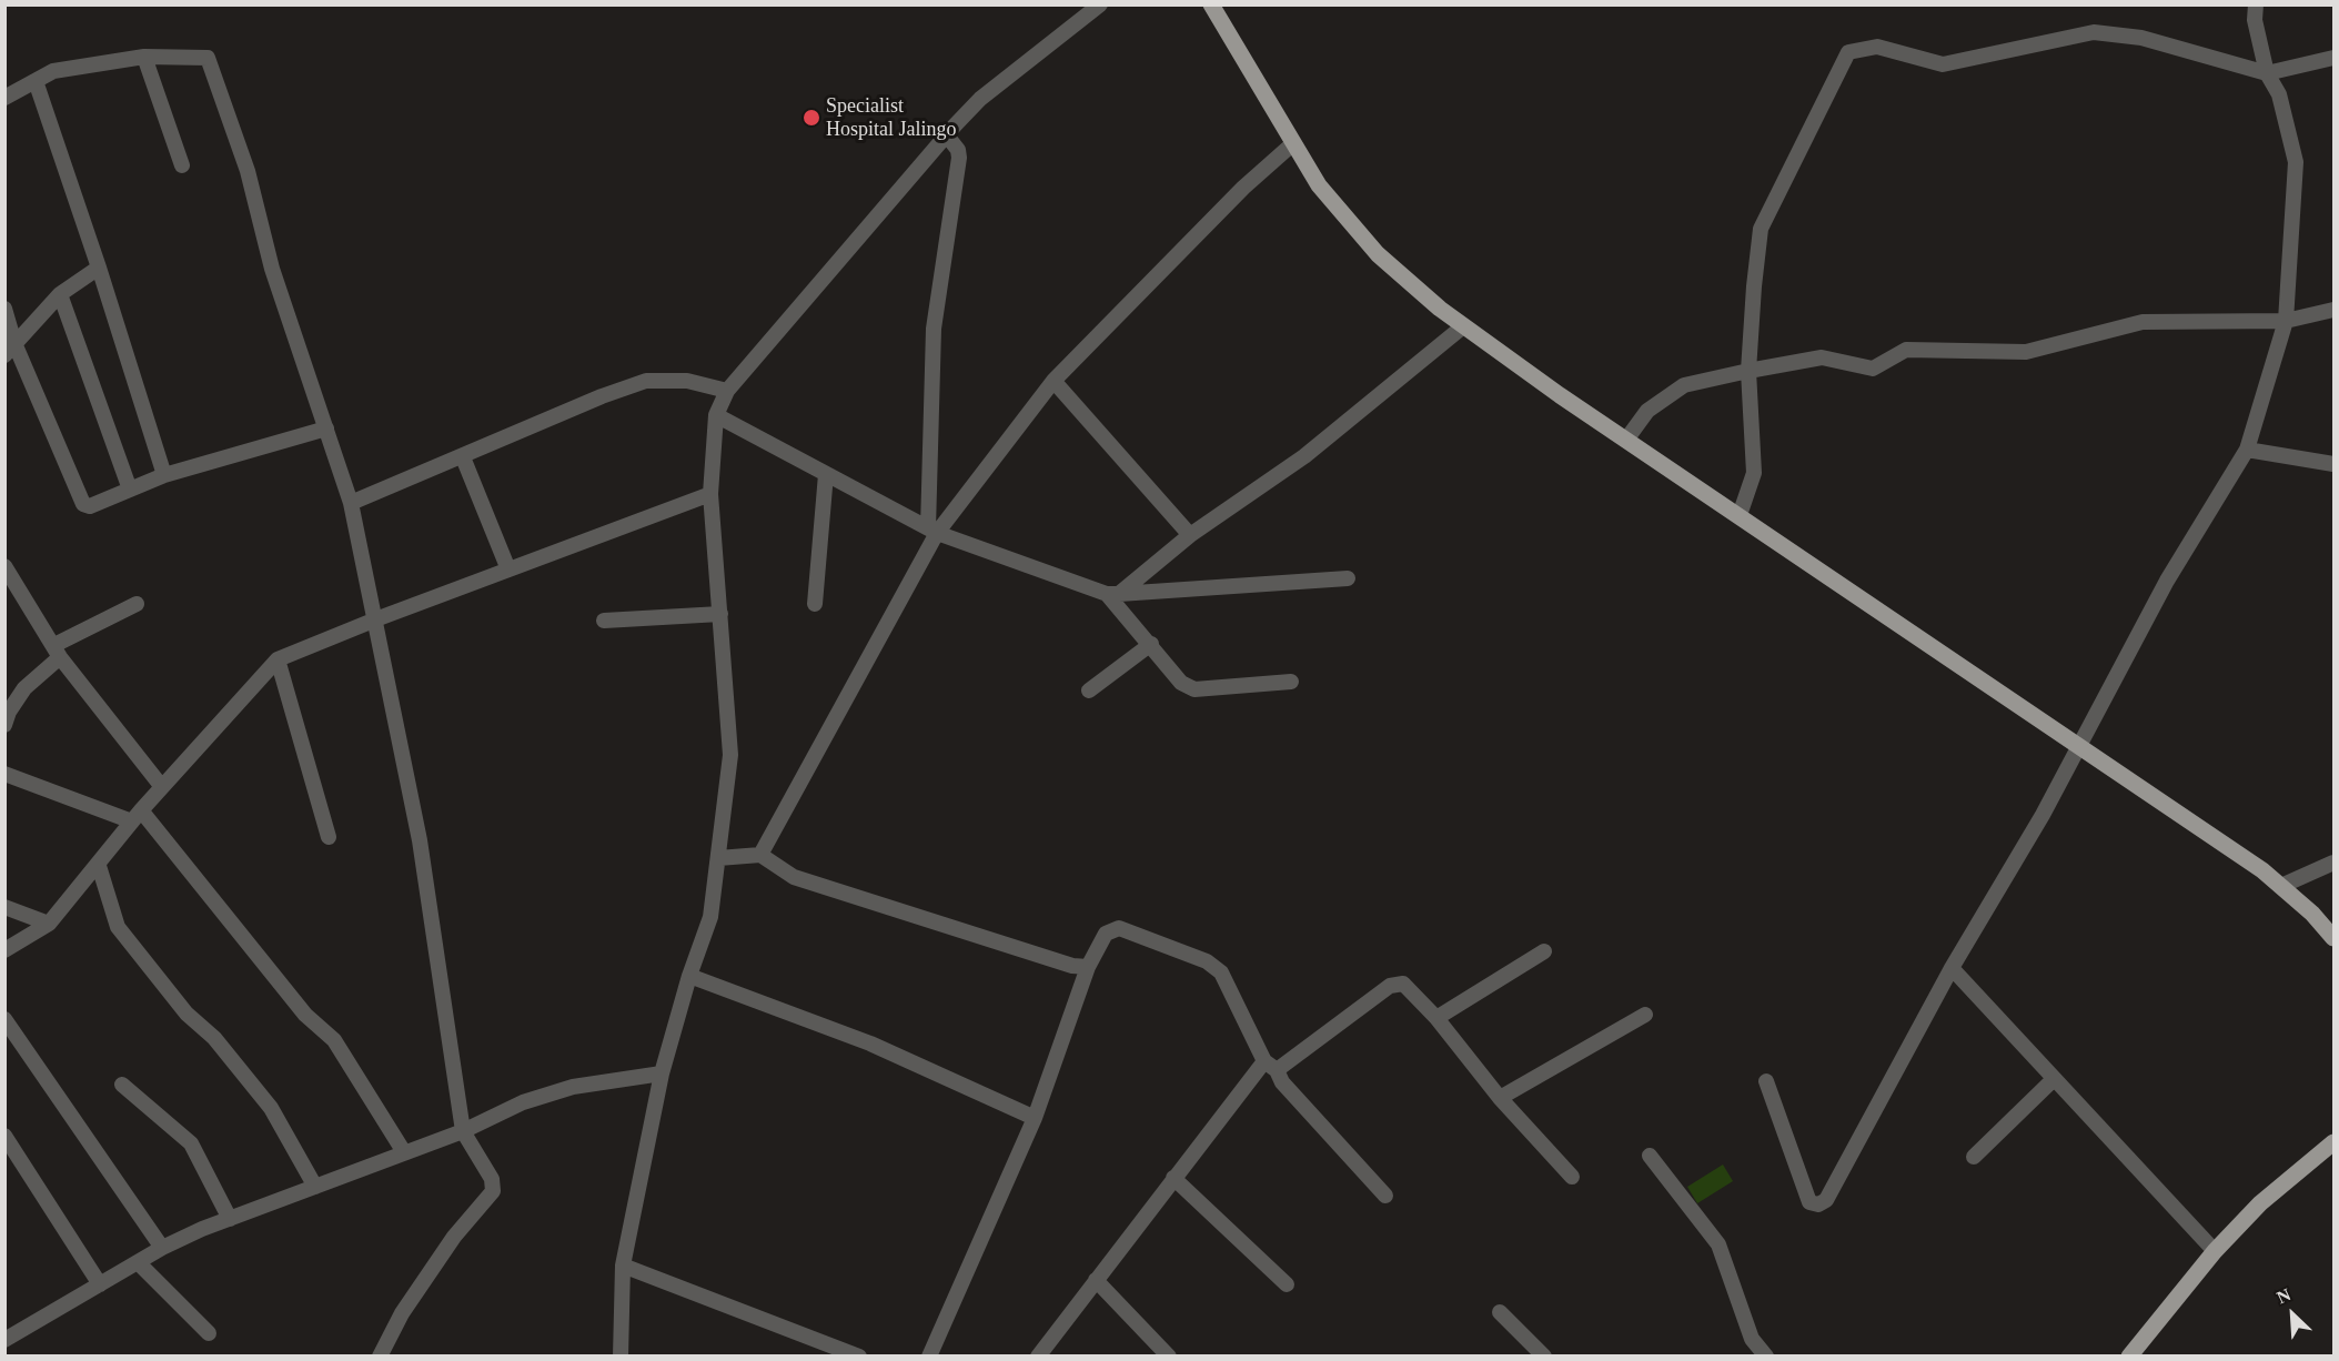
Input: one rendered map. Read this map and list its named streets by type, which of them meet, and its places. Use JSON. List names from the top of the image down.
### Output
{
  "places": ["Specialist Hospital Jalingo"],
  "north": "top left"
}
